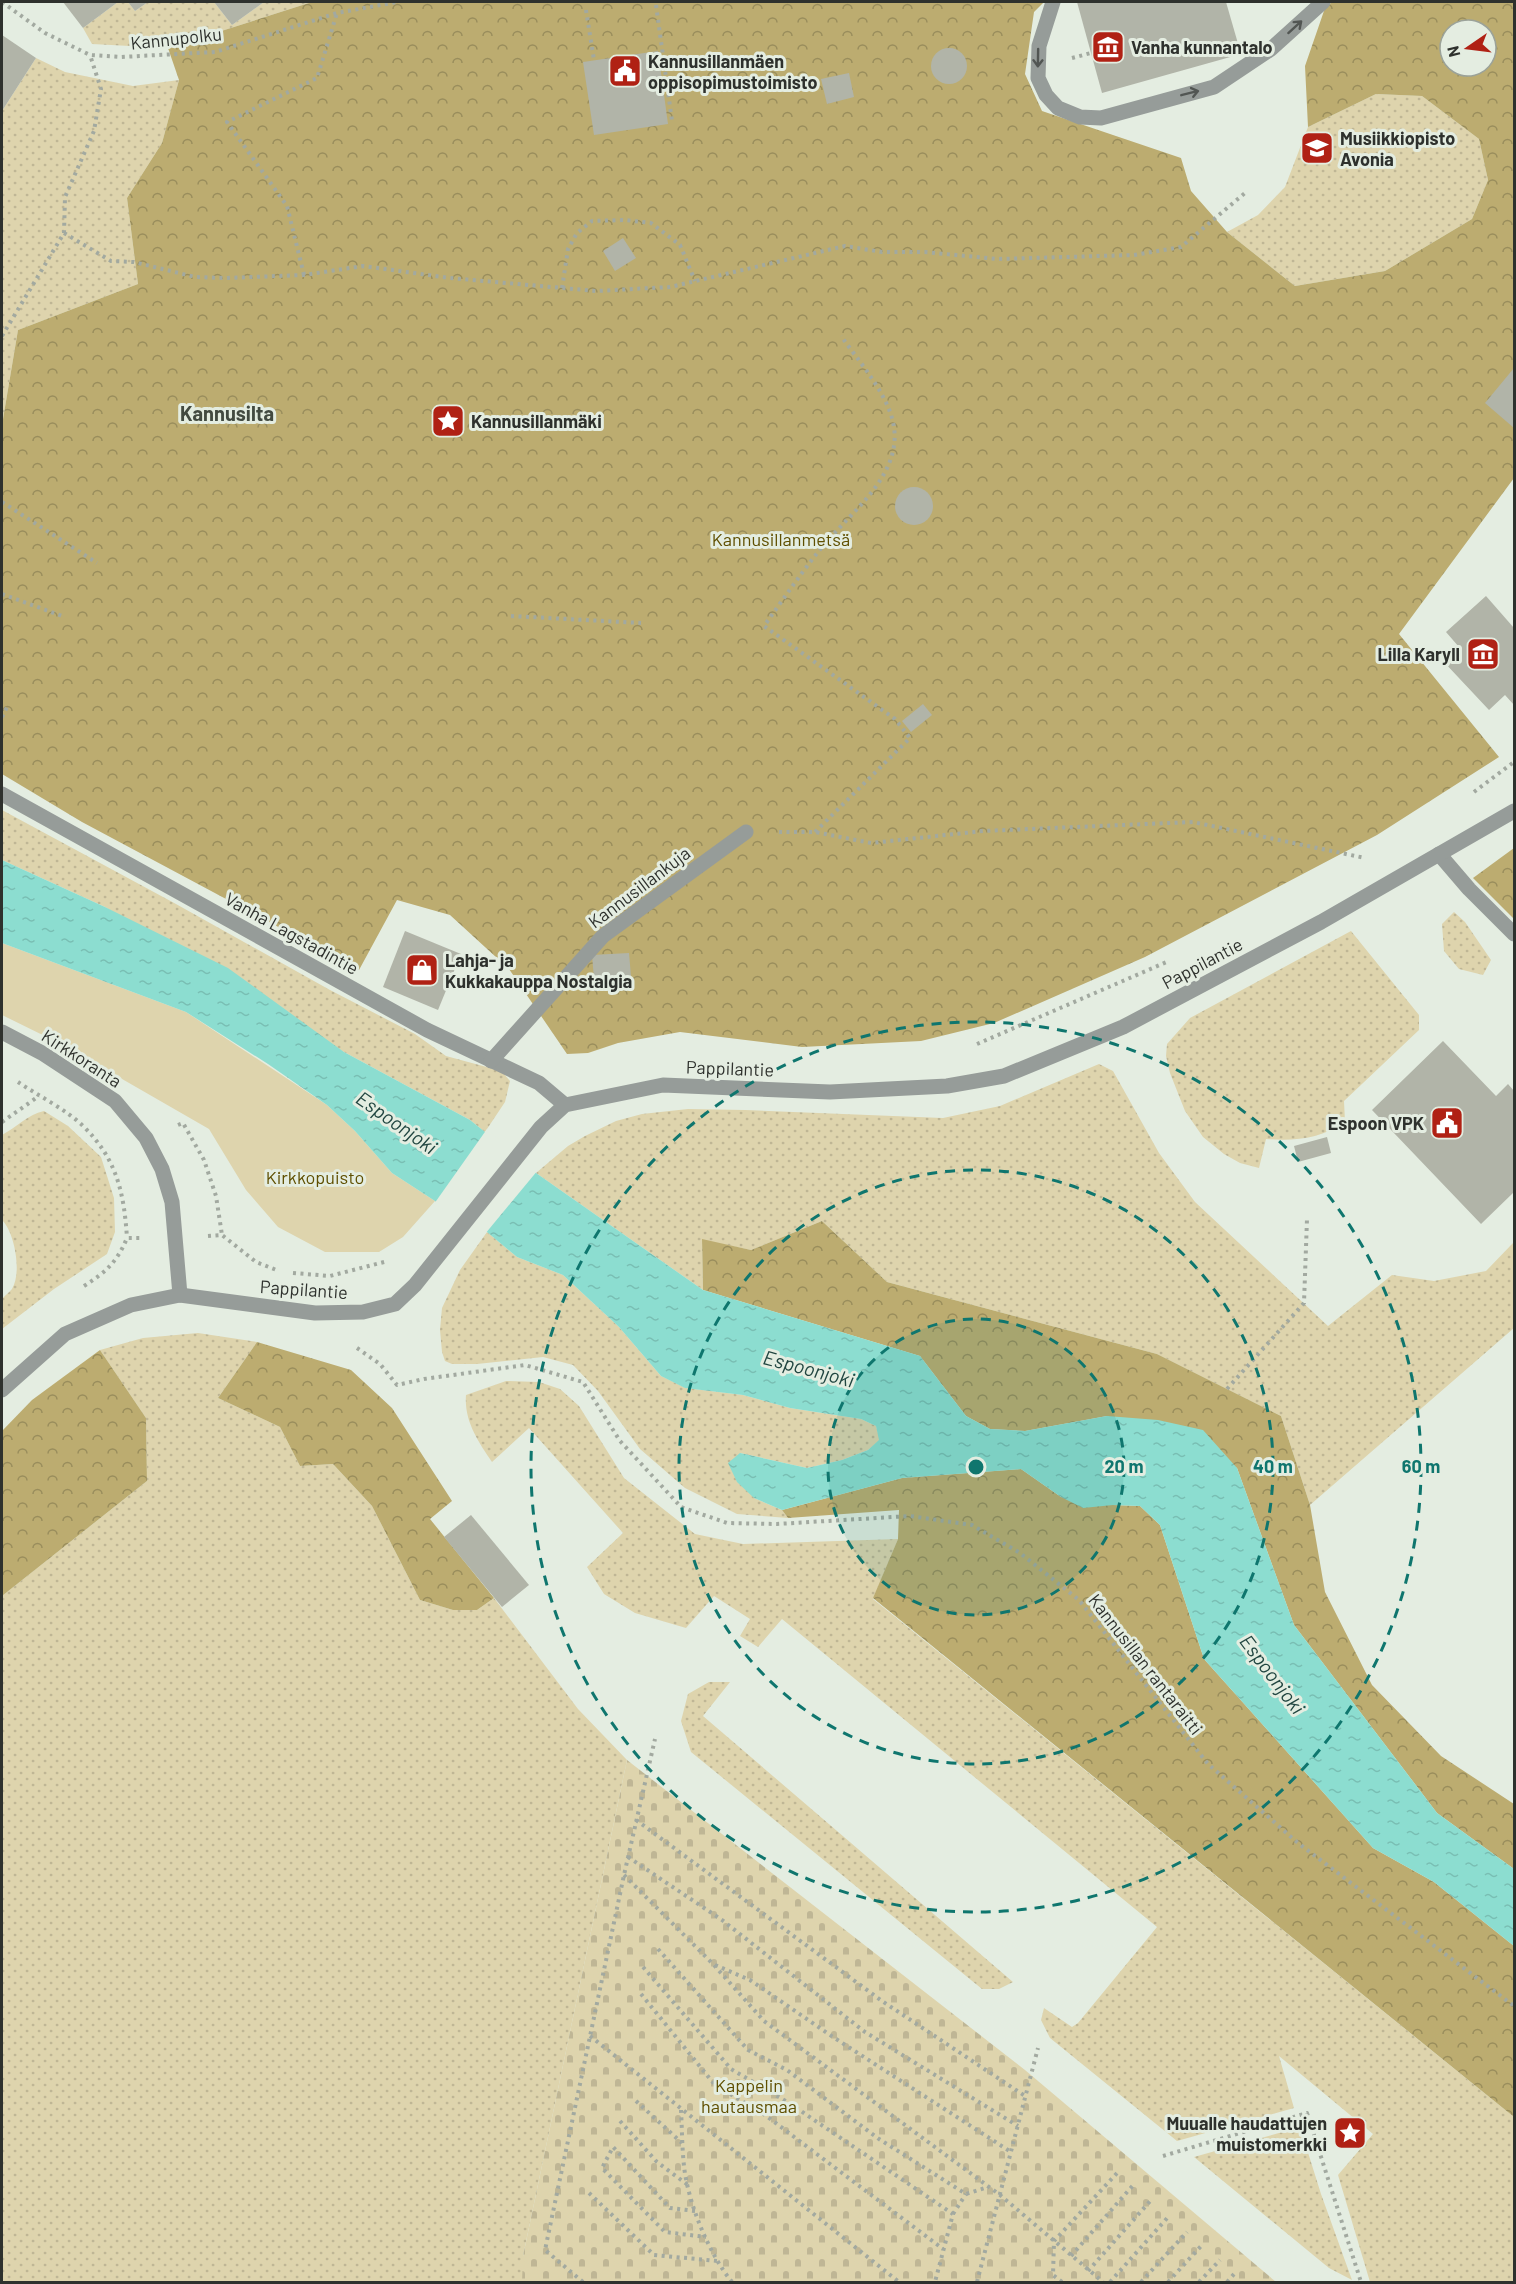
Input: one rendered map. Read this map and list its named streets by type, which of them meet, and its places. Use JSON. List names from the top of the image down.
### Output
{
  "streets": {
    "street": [
      "Kannusillankuja",
      "Vanha Lagstadintie",
      "Pappilantie",
      "Kirkkoranta"
    ],
    "path": ["Kannupolku", "Kannusillan rantaraitti"]
  },
  "crossings": [
    ["Kannusillankuja", "Vanha Lagstadintie"],
    ["Vanha Lagstadintie", "Pappilantie"],
    ["Pappilantie", "Kirkkoranta"]
  ],
  "districts": ["Kannusilta"],
  "water": ["Espoonjoki"],
  "parks": ["Kannusillanmetsä", "Kirkkopuisto", "Kappelin hautausmaa"],
  "places": {
    "museum": ["Vanha kunnantalo", "Lilla Karyll"],
    "public building": ["Kannusillanmäen oppisopimustoimisto", "Espoon VPK"],
    "school or university": ["Musiikkiopisto Avonia"],
    "place": ["Kannusillanmäki", "Muualle haudattujen muistomerkki"],
    "shop": ["Lahja- ja Kukkakauppa Nostalgia"]
  },
  "north": "left",
  "rings": ["20 m", "40 m", "60 m"]
}
